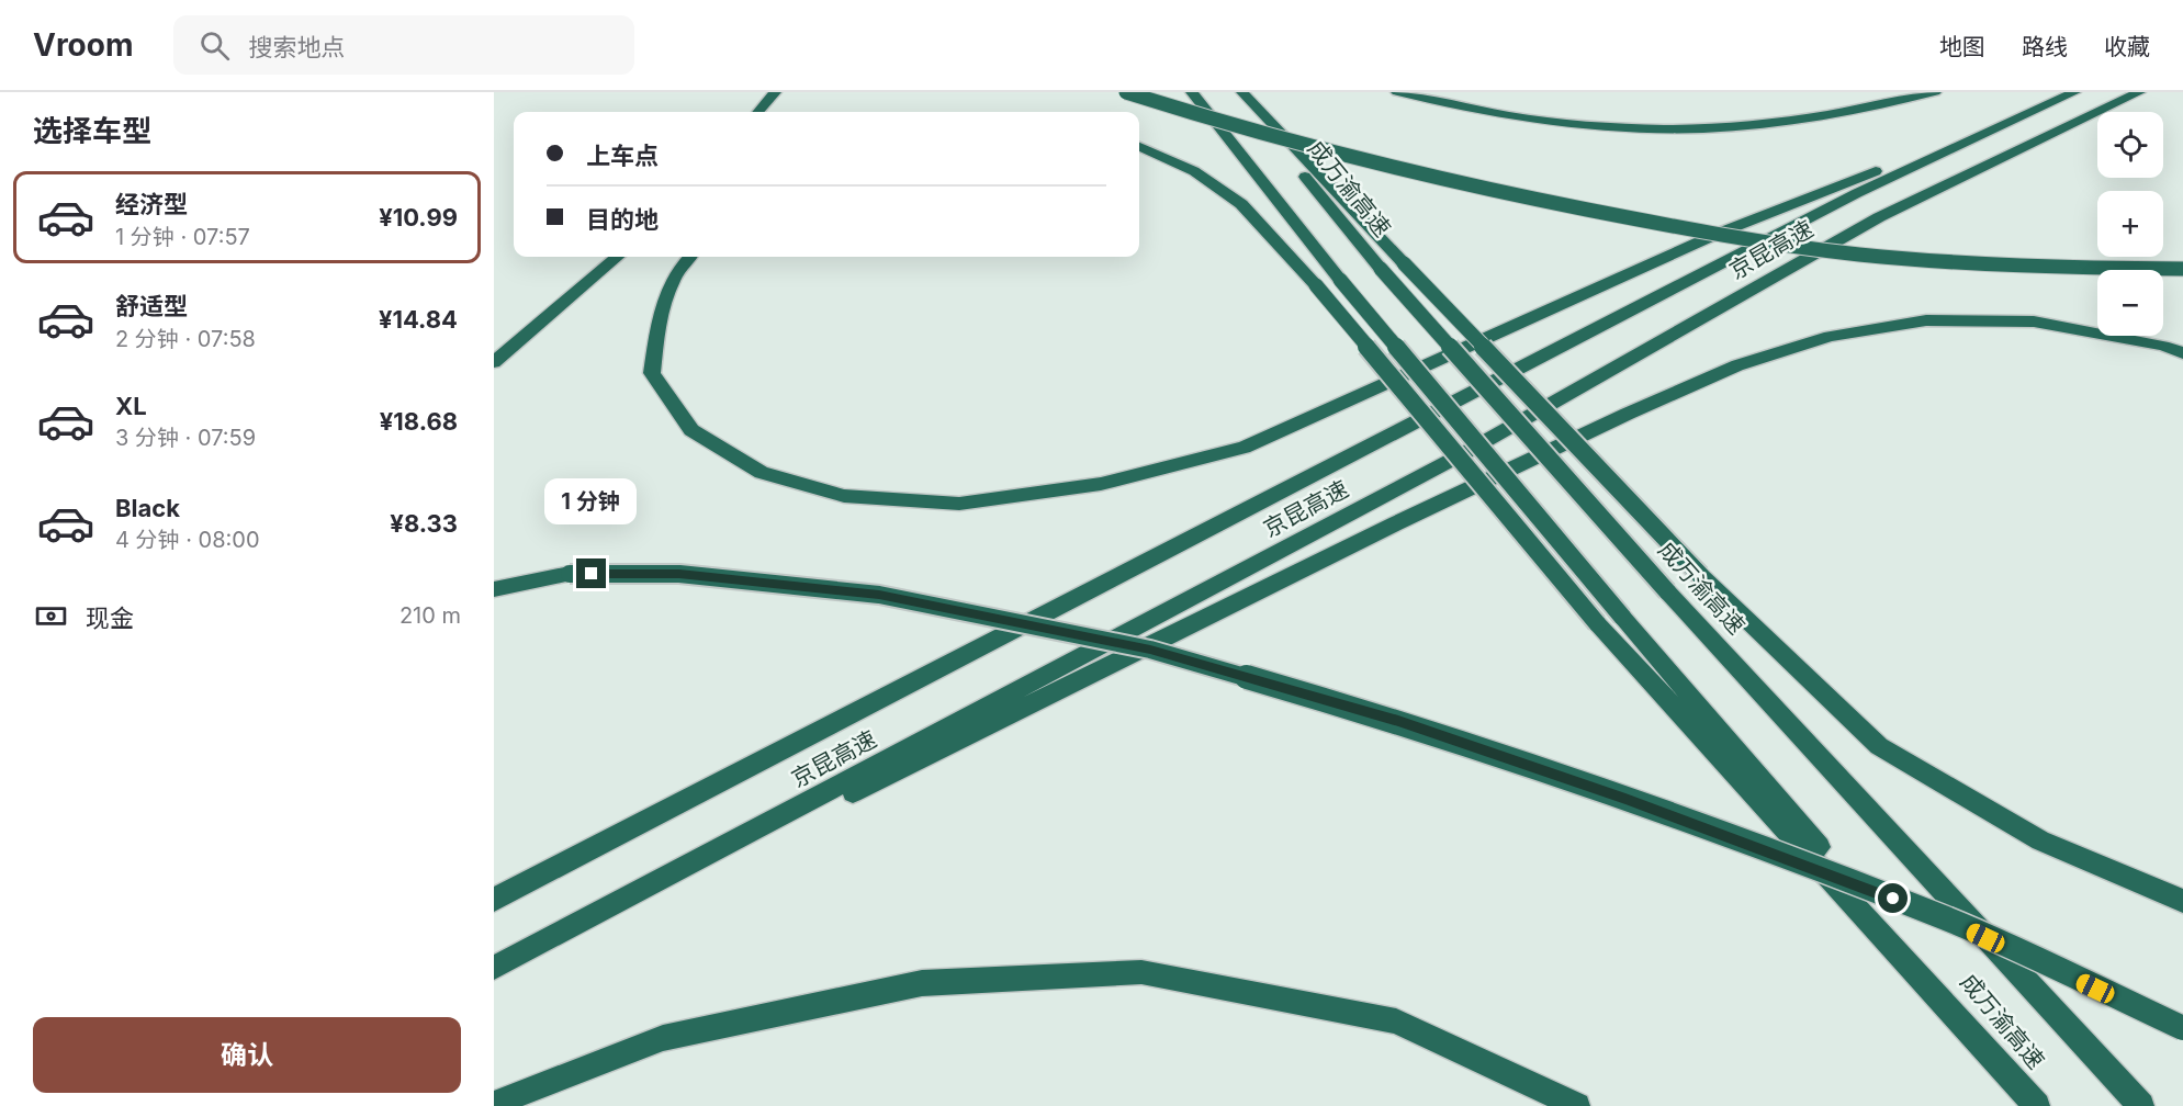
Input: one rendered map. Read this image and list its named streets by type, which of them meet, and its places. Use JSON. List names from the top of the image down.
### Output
{
  "streets": {
    "highway": ["成万渝高速", "京昆高速"]
  },
  "page": {
    "header": "Vroom",
    "search": "搜索地点",
    "nav": ["地图", "路线", "收藏"],
    "heading": "选择车型",
    "map_buttons": ["+", "−"],
    "banner": ["上车点", "目的地"],
    "list": [
      {
        "name": "经济型",
        "note": "1 分钟 · 07:57",
        "value": "¥10.99"
      },
      {
        "name": "舒适型",
        "note": "2 分钟 · 07:58",
        "value": "¥14.84"
      },
      {
        "name": "XL",
        "note": "3 分钟 · 07:59",
        "value": "¥18.68"
      },
      {
        "name": "Black",
        "note": "4 分钟 · 08:00",
        "value": "¥8.33"
      }
    ],
    "bubble": "1 分钟",
    "pay": ["现金", "210 m"],
    "buttons": "确认"
  }
}
